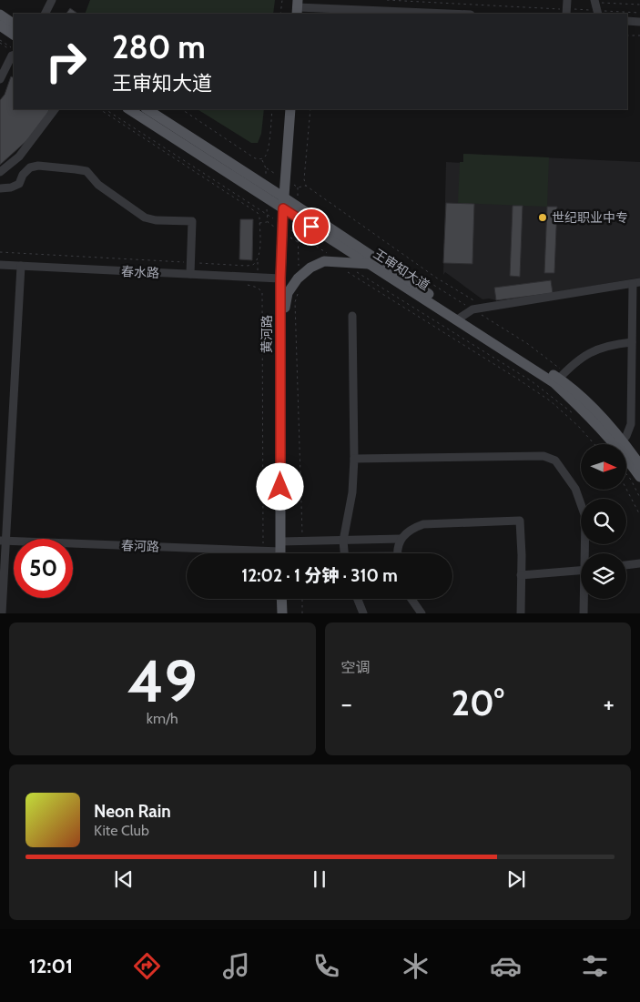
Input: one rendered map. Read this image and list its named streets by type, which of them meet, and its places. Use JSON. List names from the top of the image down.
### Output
{
  "streets": {
    "main road": ["王审知大道", "黄河路"],
    "street": ["春水路", "春河路"]
  },
  "crossings": [
    ["王审知大道", "黄河路"],
    ["春水路", "黄河路"],
    ["黄河路", "春河路"]
  ],
  "places": ["世纪职业中专"],
  "north": "right",
  "page": {
    "turn": ["280 m", "王审知大道"],
    "limit": "50",
    "trip": "12:02 · 1 分钟 · 310 m",
    "tile": [
      ["49", "km/h"],
      "空调"
    ],
    "heat": ["−", "20°", "+"],
    "song": ["Neon Rain", "Kite Club"],
    "tabs": "12:01"
  }
}
